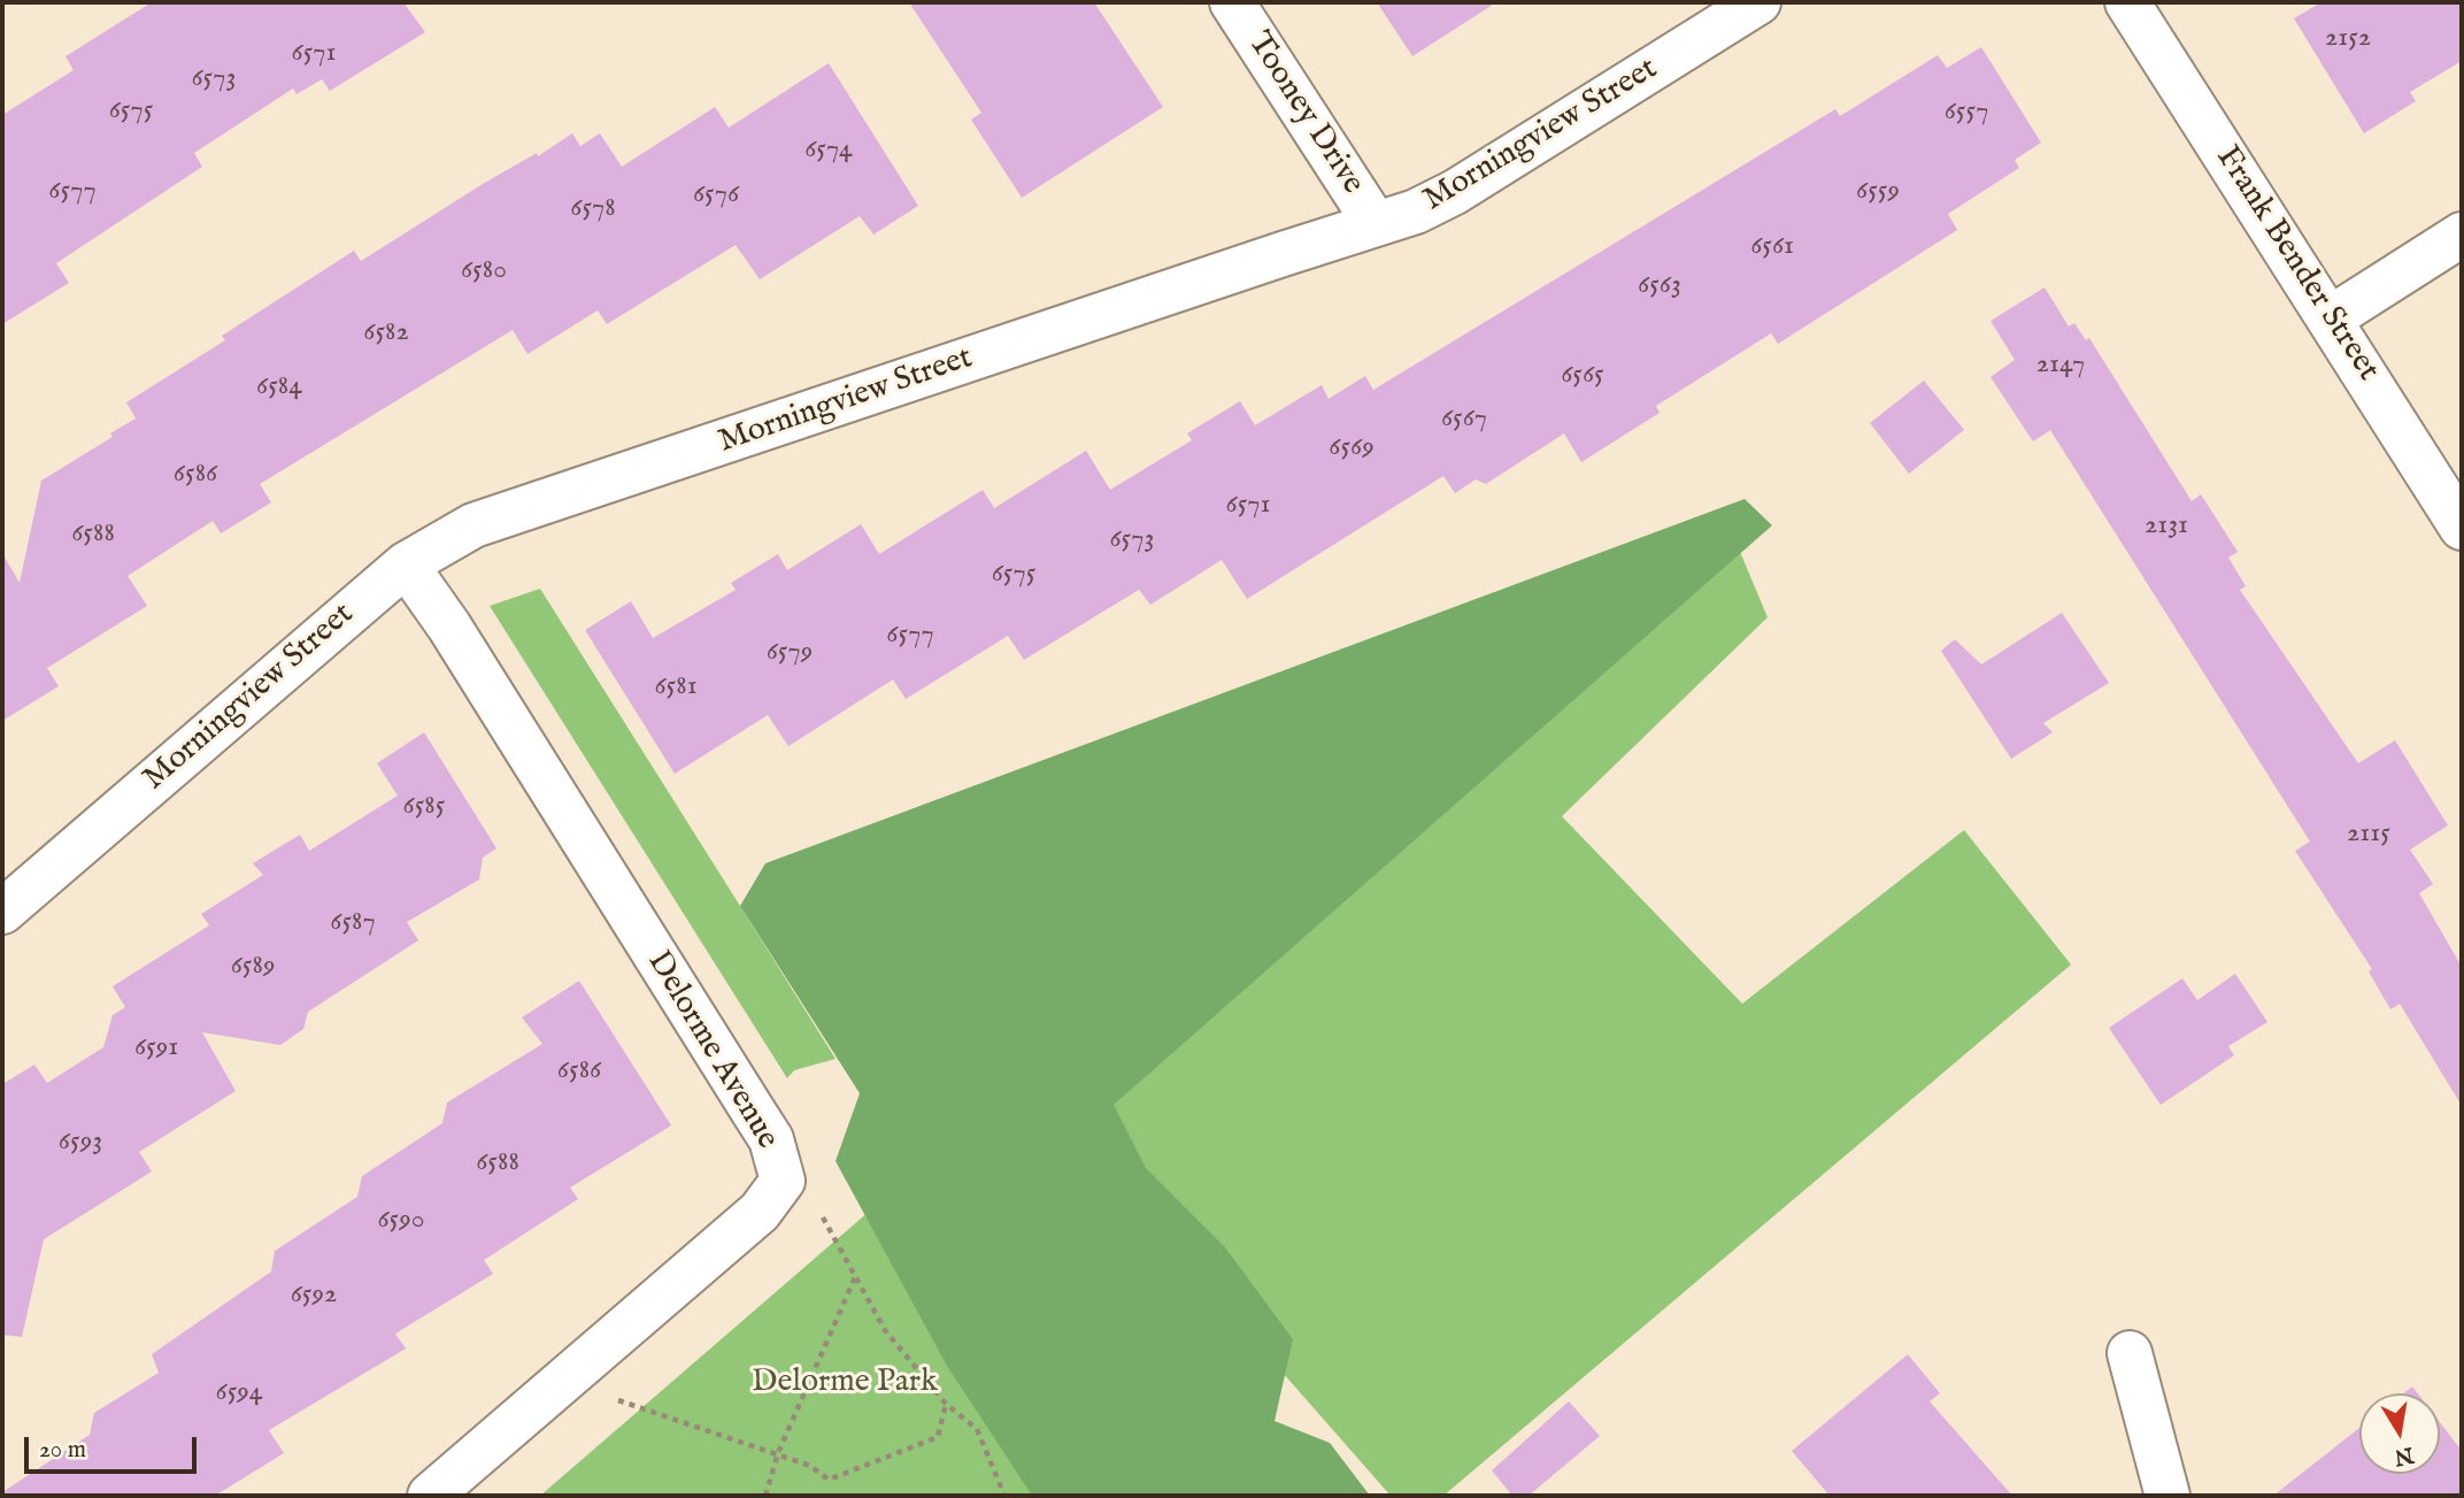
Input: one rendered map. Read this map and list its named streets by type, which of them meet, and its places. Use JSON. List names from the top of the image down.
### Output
{
  "streets": {
    "street": [
      "Tooney Drive",
      "Morningview Street",
      "Frank Bender Street",
      "Delorme Avenue"
    ]
  },
  "crossings": [
    ["Tooney Drive", "Morningview Street"],
    ["Morningview Street", "Delorme Avenue"]
  ],
  "parks": ["Delorme Park"],
  "house_numbers": [
    "2152",
    "6571",
    "6573",
    "6575",
    "6557",
    "6574",
    "6577",
    "6559",
    "6576",
    "6578",
    "6561",
    "6580",
    "6563",
    "6582",
    "2147",
    "6565",
    "6584",
    "6567",
    "6569",
    "6586",
    "6571",
    "2131",
    "6588",
    "6573",
    "6575",
    "6577",
    "6579",
    "6581",
    "6585",
    "2115",
    "6587",
    "6589",
    "6591",
    "6586",
    "6593",
    "6588",
    "6590",
    "6592",
    "6594"
  ],
  "scale_bar": "20 m",
  "north": "bottom"
}
